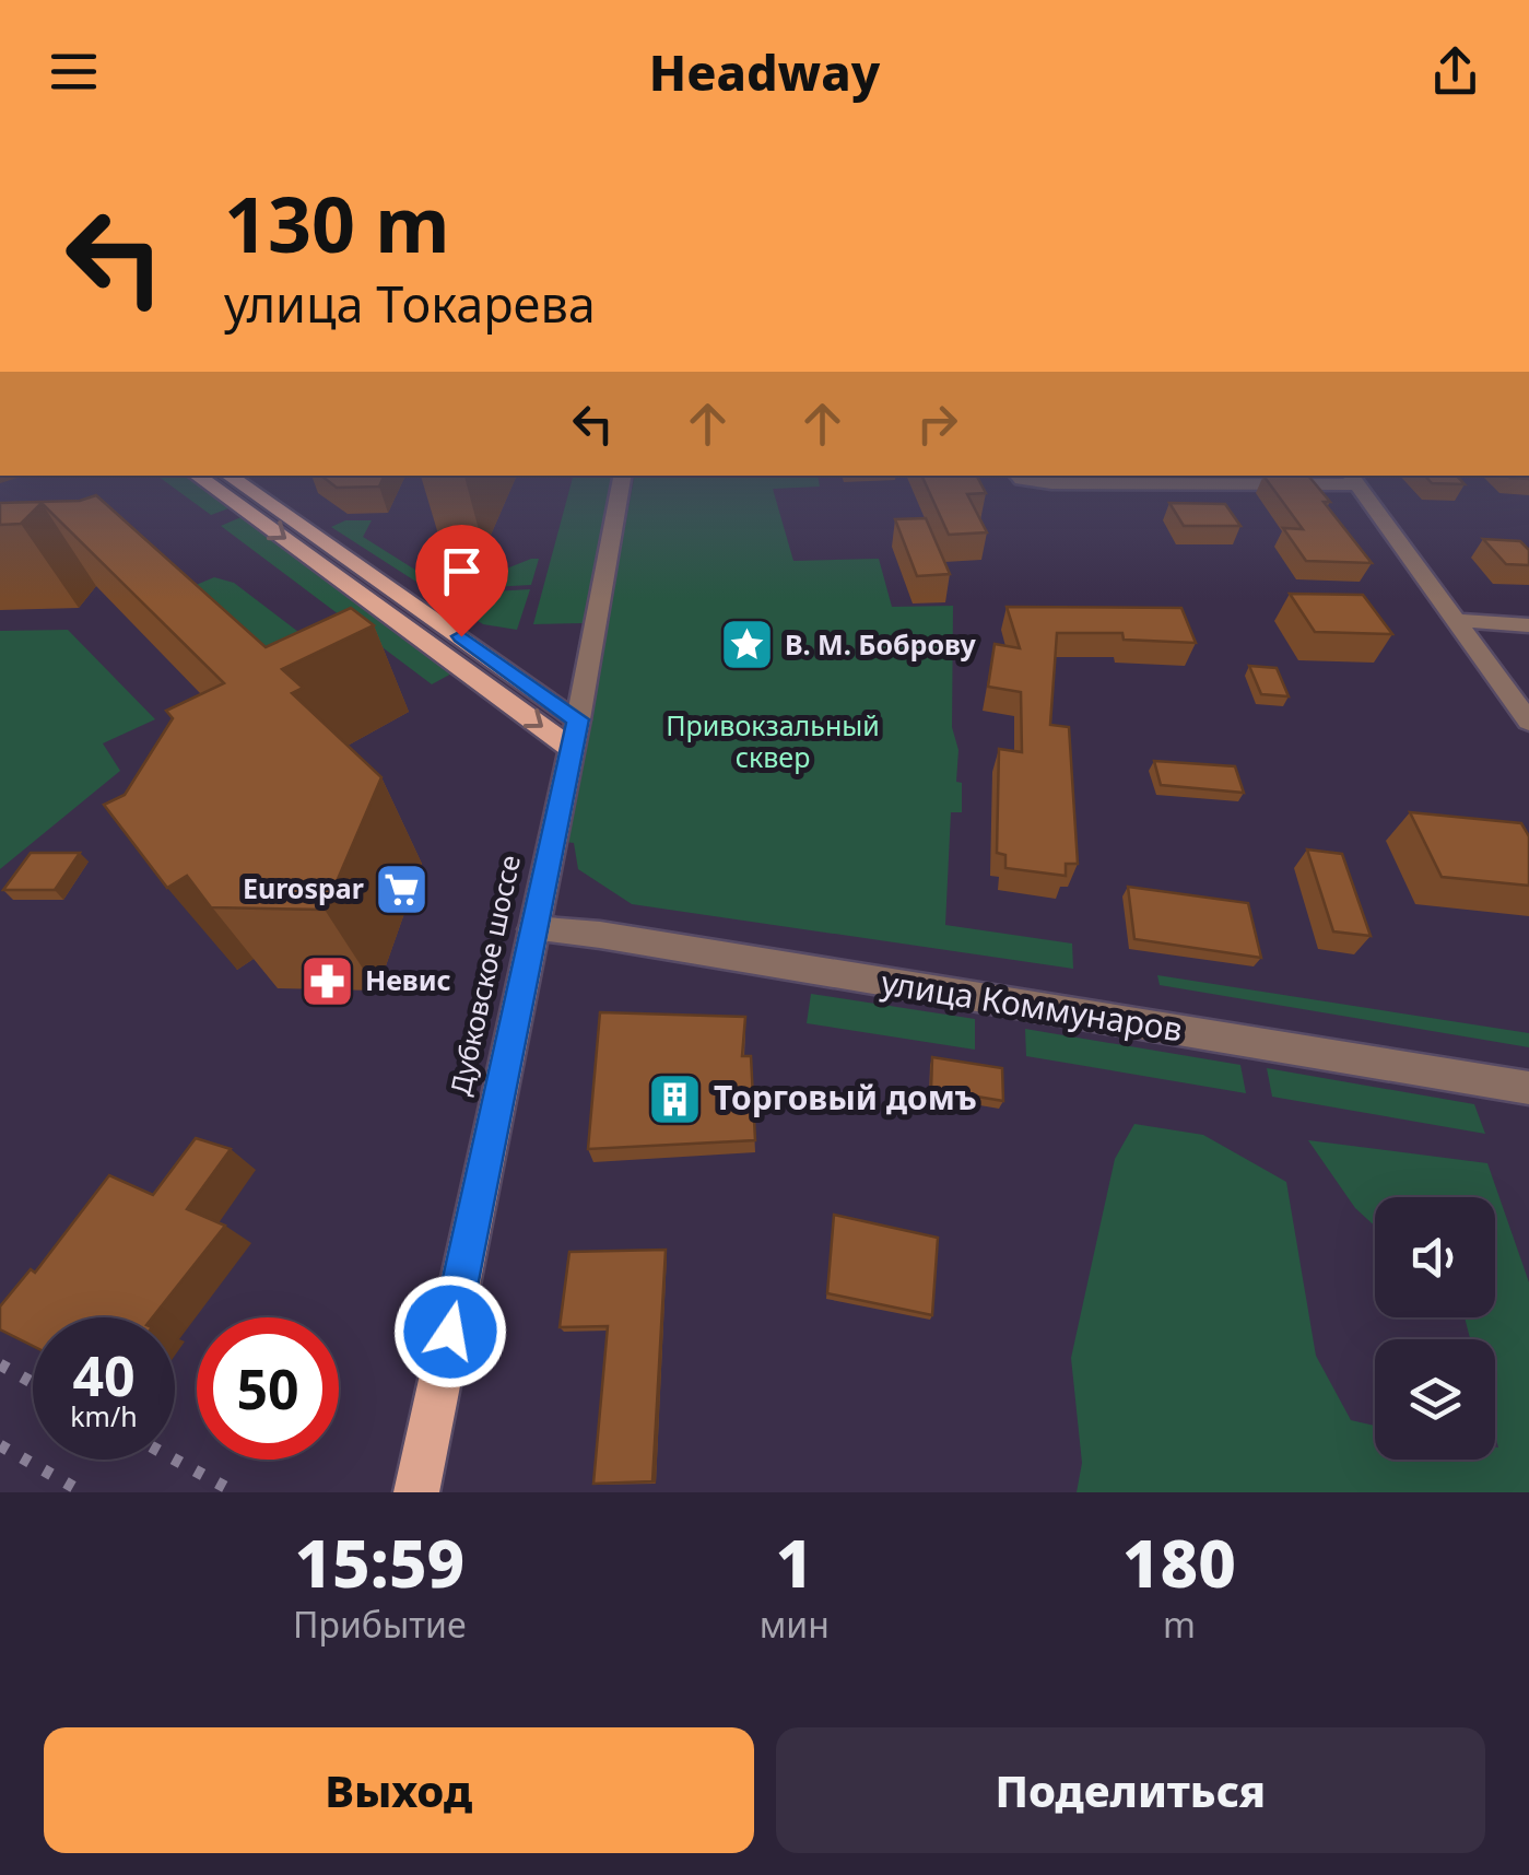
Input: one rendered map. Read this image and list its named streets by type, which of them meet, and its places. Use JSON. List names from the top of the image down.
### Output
{
  "streets": {
    "main road": ["Дубковское шоссе"],
    "street": ["улица Коммунаров"]
  },
  "crossings": [
    ["Дубковское шоссе", "улица Коммунаров"]
  ],
  "parks": ["Привокзальный сквер"],
  "places": {
    "place": ["В. М. Боброву"],
    "supermarket": ["Eurospar"],
    "pharmacy": ["Невис"],
    "building": ["Торговый домъ"]
  },
  "page": {
    "header": "Headway",
    "turn": ["130 m", "улица Токарева"],
    "speed": "40 km/h",
    "limit": "50",
    "eta": [
      "15:59",
      "Прибытие",
      "1",
      "мин",
      "180",
      "m"
    ],
    "buttons": ["Выход", "Поделиться"]
  }
}
